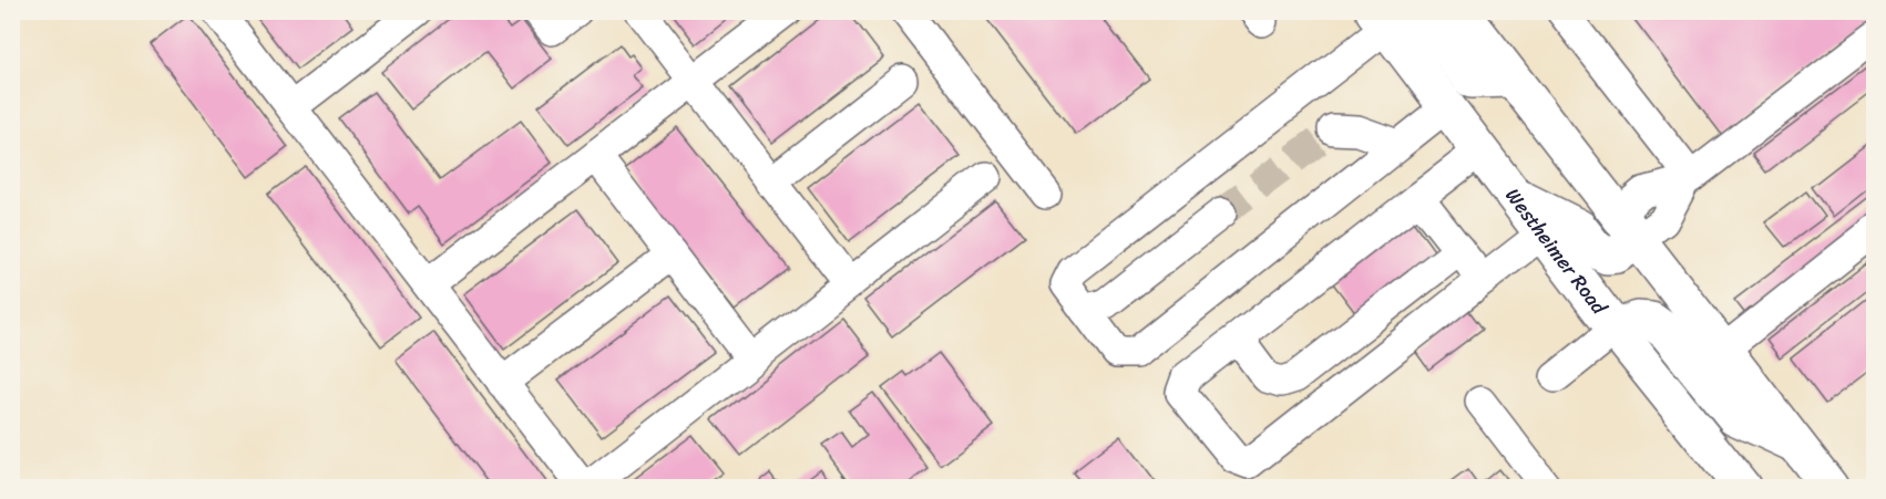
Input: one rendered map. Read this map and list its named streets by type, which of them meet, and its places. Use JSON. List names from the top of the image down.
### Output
{
  "streets": {
    "main road": ["Westheimer Road"]
  }
}
